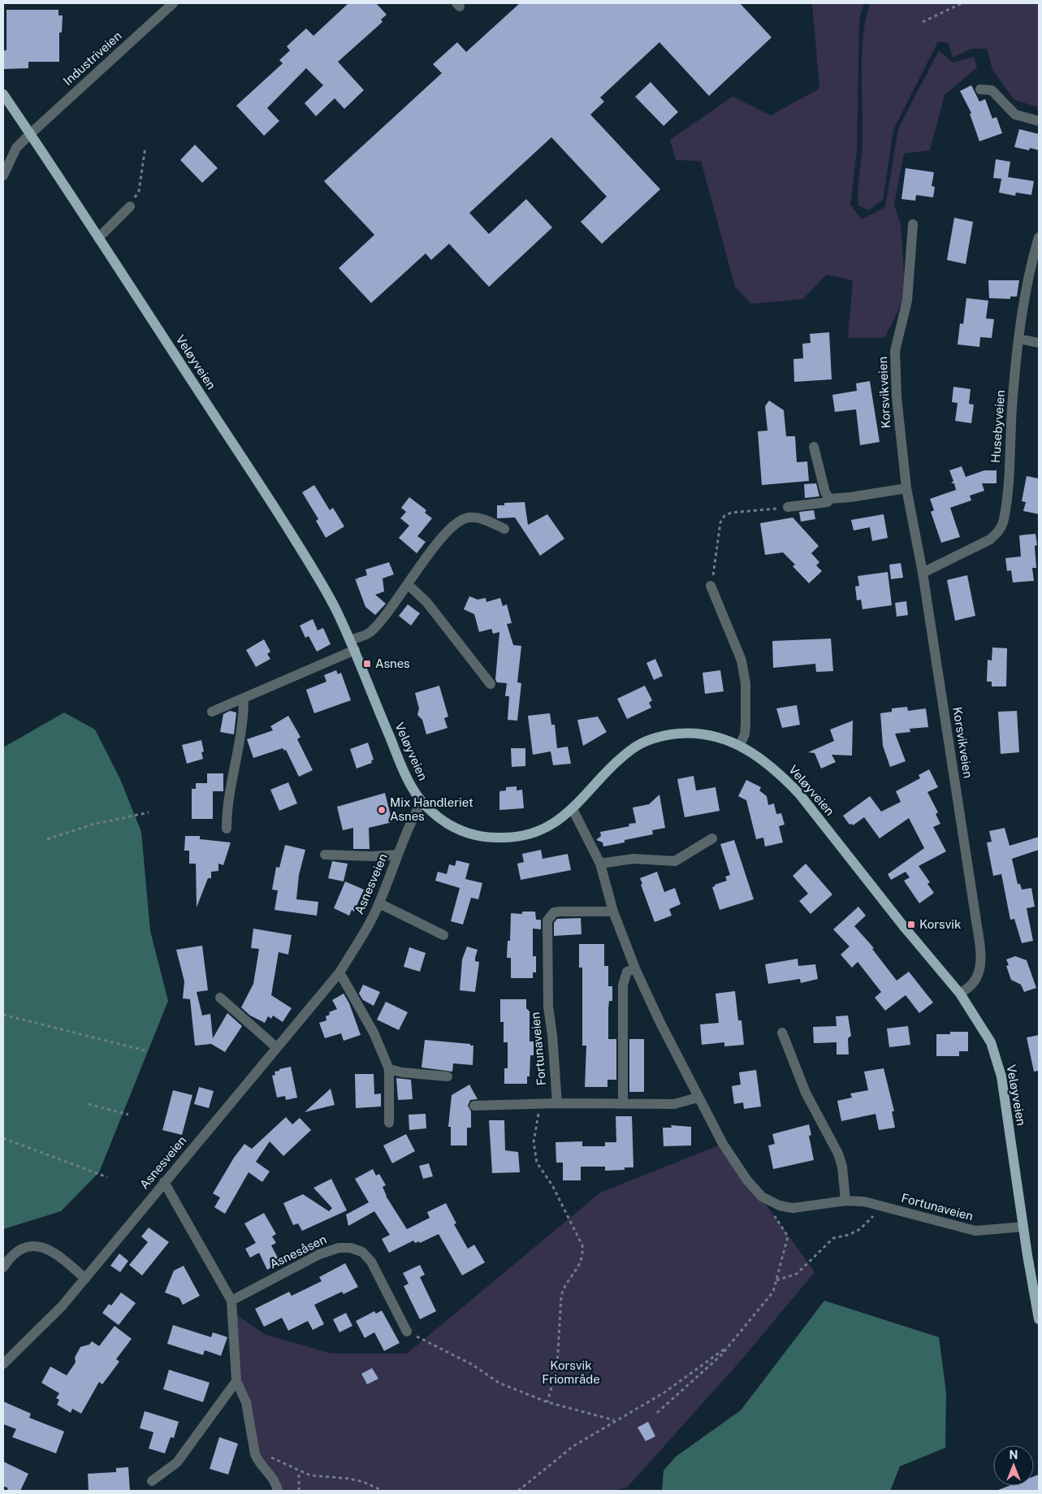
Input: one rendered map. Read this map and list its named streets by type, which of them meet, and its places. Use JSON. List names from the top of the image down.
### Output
{
  "streets": {
    "main road": ["Veløyveien"],
    "street": [
      "Industriveien",
      "Korsvikveien",
      "Husebyveien",
      "Asnesveien",
      "Fortunaveien",
      "Asnesåsen"
    ]
  },
  "crossings": [
    ["Industriveien", "Veløyveien"],
    ["Veløyveien", "Korsvikveien"],
    ["Veløyveien", "Asnesveien"],
    ["Veløyveien", "Fortunaveien"],
    ["Korsvikveien", "Husebyveien"]
  ],
  "parks": ["Korsvik Friområde"],
  "places": {
    "transit": ["Asnes", "Korsvik"],
    "other": ["Mix Handleriet Asnes"]
  },
  "north": "top"
}
